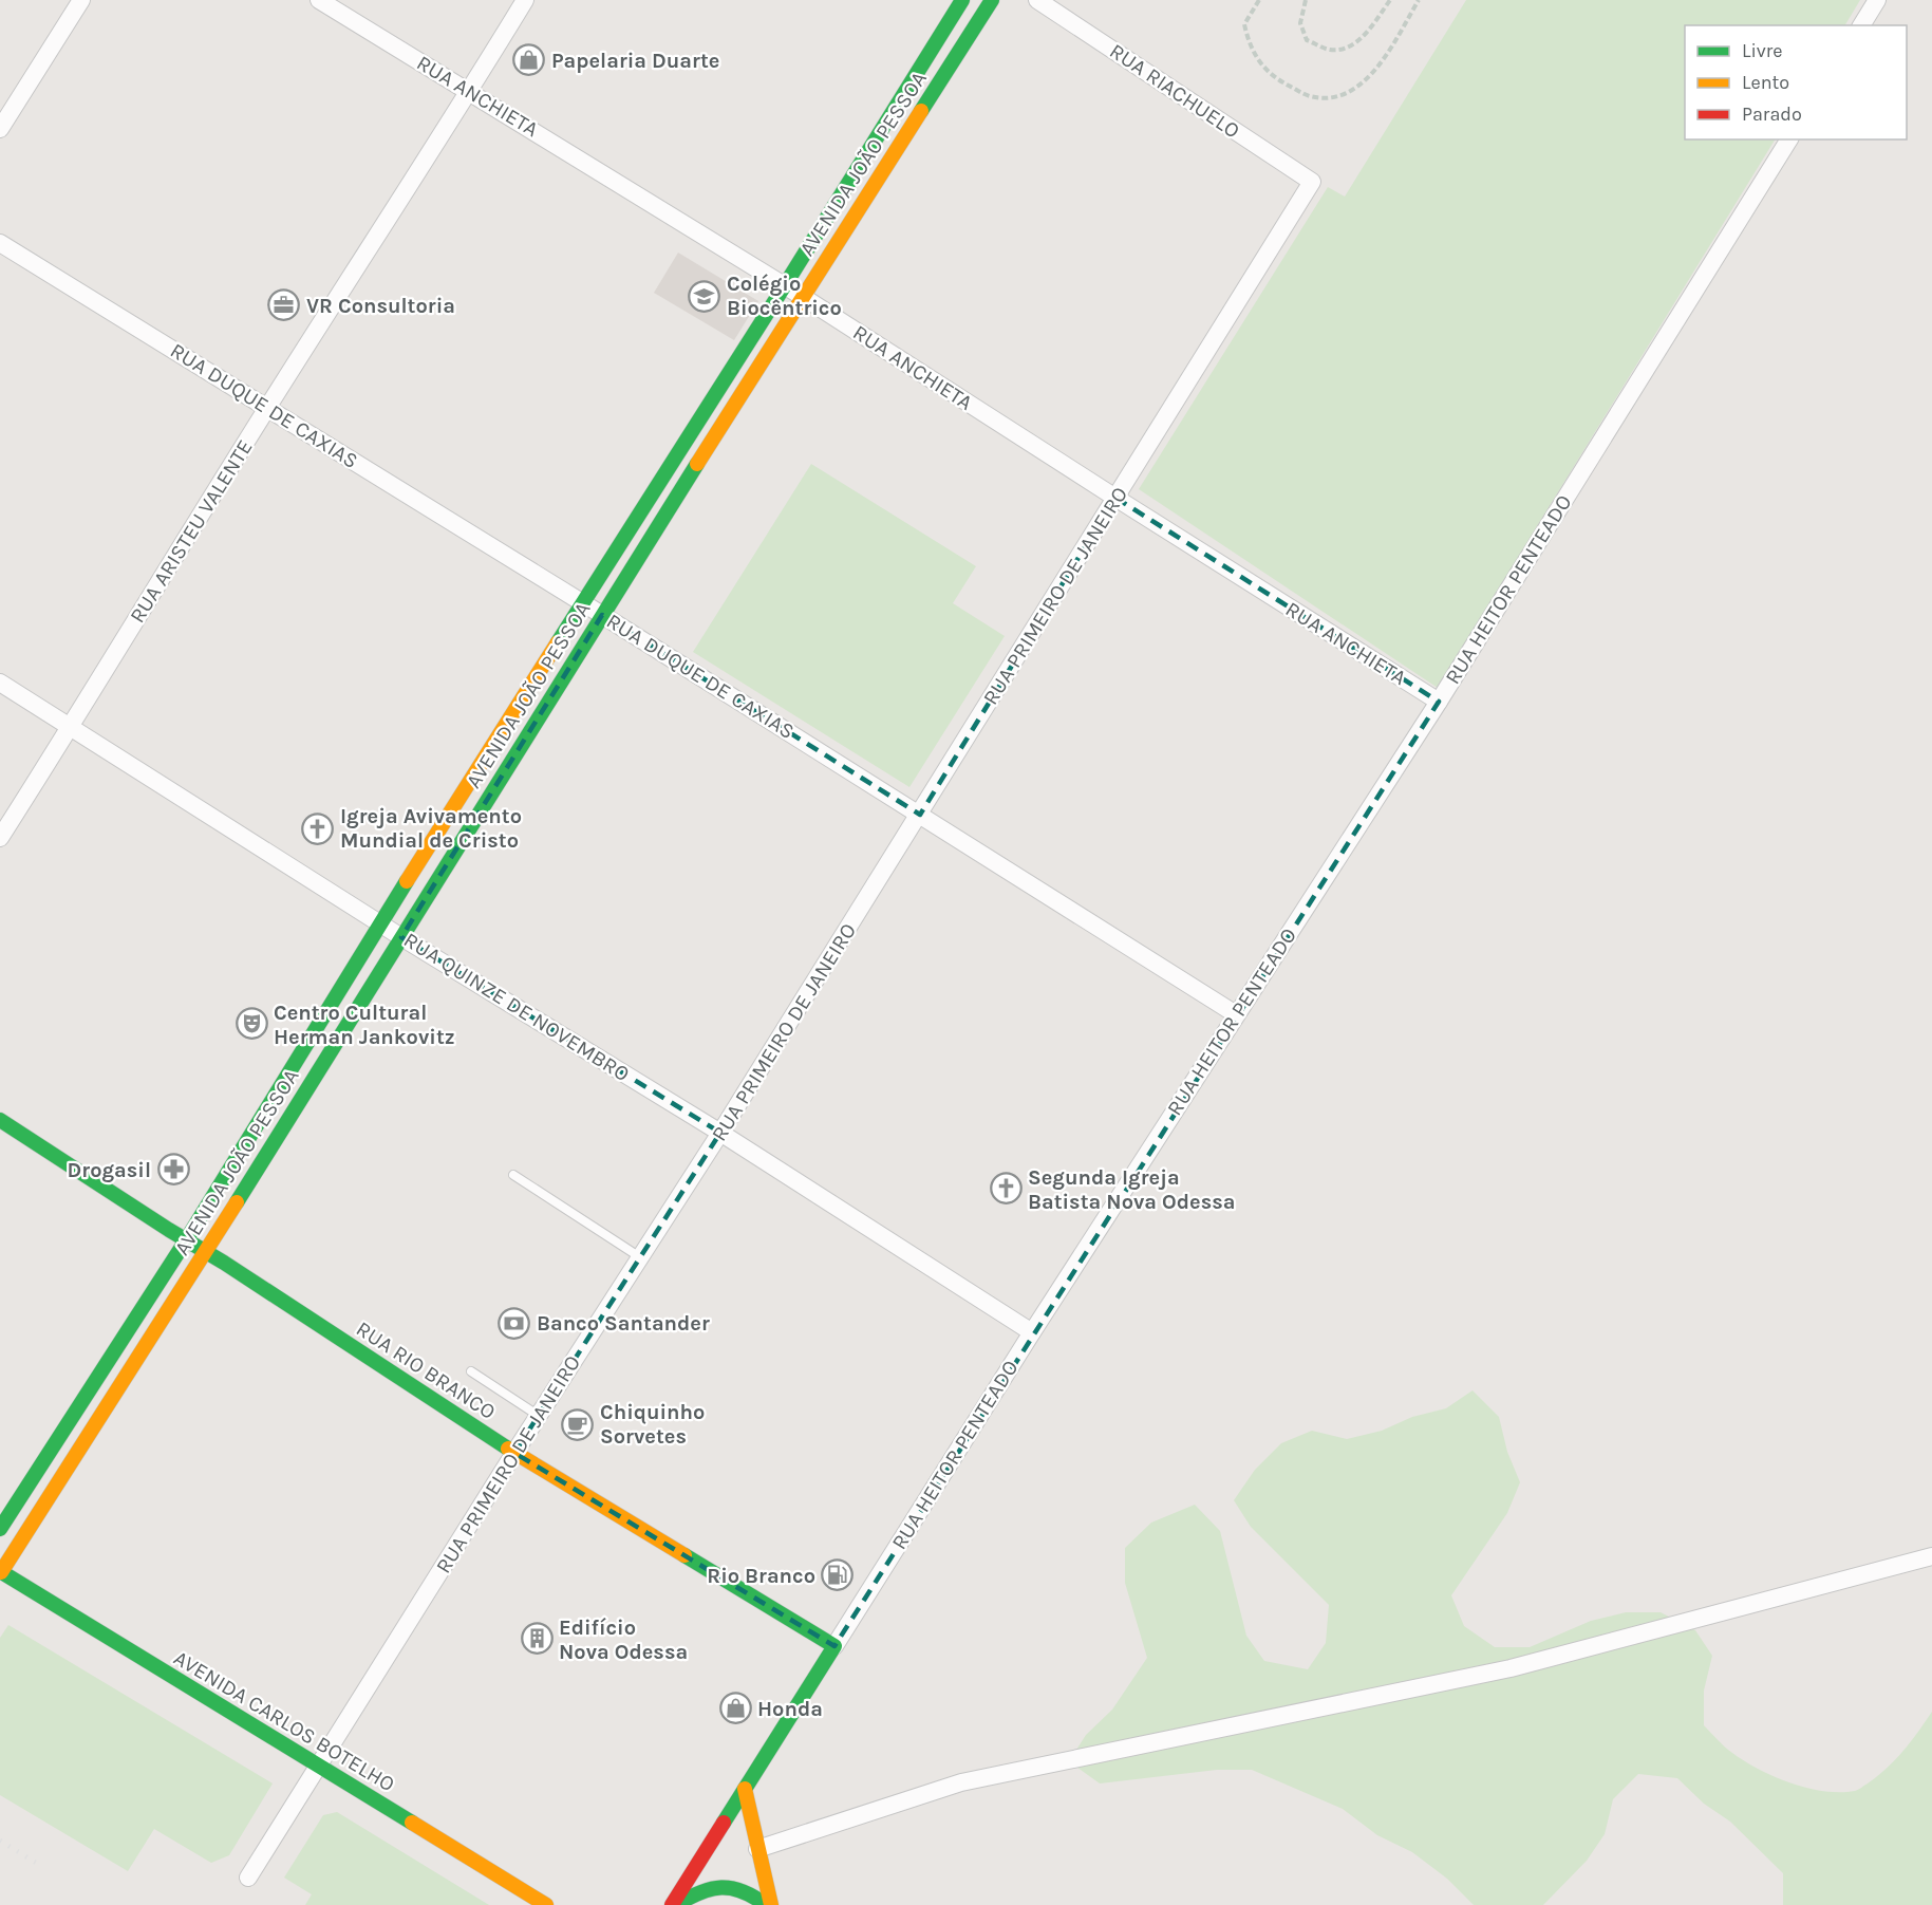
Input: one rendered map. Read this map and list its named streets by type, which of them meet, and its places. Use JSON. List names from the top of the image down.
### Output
{
  "streets": {
    "main road": [
      "AVENIDA JOÃO PESSOA",
      "RUA HEITOR PENTEADO",
      "RUA RIO BRANCO",
      "AVENIDA CARLOS BOTELHO"
    ],
    "street": [
      "RUA RIACHUELO",
      "RUA ANCHIETA",
      "RUA DUQUE DE CAXIAS",
      "RUA ARISTEU VALENTE",
      "RUA PRIMEIRO DE JANEIRO",
      "RUA QUINZE DE NOVEMBRO"
    ]
  },
  "crossings": [
    ["RUA RIACHUELO", "RUA PRIMEIRO DE JANEIRO"],
    ["RUA ANCHIETA", "AVENIDA JOÃO PESSOA"],
    ["RUA ANCHIETA", "RUA ARISTEU VALENTE"],
    ["RUA ANCHIETA", "RUA HEITOR PENTEADO"],
    ["RUA ANCHIETA", "RUA PRIMEIRO DE JANEIRO"],
    ["AVENIDA JOÃO PESSOA", "RUA DUQUE DE CAXIAS"],
    ["AVENIDA JOÃO PESSOA", "RUA QUINZE DE NOVEMBRO"],
    ["AVENIDA JOÃO PESSOA", "RUA RIO BRANCO"],
    ["AVENIDA JOÃO PESSOA", "AVENIDA CARLOS BOTELHO"],
    ["RUA DUQUE DE CAXIAS", "RUA ARISTEU VALENTE"],
    ["RUA DUQUE DE CAXIAS", "RUA HEITOR PENTEADO"],
    ["RUA DUQUE DE CAXIAS", "RUA PRIMEIRO DE JANEIRO"],
    ["RUA ARISTEU VALENTE", "RUA QUINZE DE NOVEMBRO"],
    ["RUA HEITOR PENTEADO", "RUA QUINZE DE NOVEMBRO"],
    ["RUA HEITOR PENTEADO", "RUA RIO BRANCO"],
    ["RUA PRIMEIRO DE JANEIRO", "RUA QUINZE DE NOVEMBRO"],
    ["RUA PRIMEIRO DE JANEIRO", "RUA RIO BRANCO"],
    ["RUA PRIMEIRO DE JANEIRO", "AVENIDA CARLOS BOTELHO"]
  ],
  "places": {
    "shop": ["Papelaria Duarte", "Honda"],
    "school or university": ["Colégio Biocêntrico"],
    "office": ["VR Consultoria"],
    "church": ["Igreja Avivamento Mundial de Cristo", "Segunda Igreja Batista Nova Odessa"],
    "theatre": ["Centro Cultural Herman Jankovitz"],
    "pharmacy": ["Drogasil"],
    "bank": ["Banco Santander"],
    "cafe": ["Chiquinho Sorvetes"],
    "fuel station": ["Rio Branco"],
    "building": ["Edifício Nova Odessa"]
  },
  "legend": ["Livre", "Lento", "Parado"]
}
